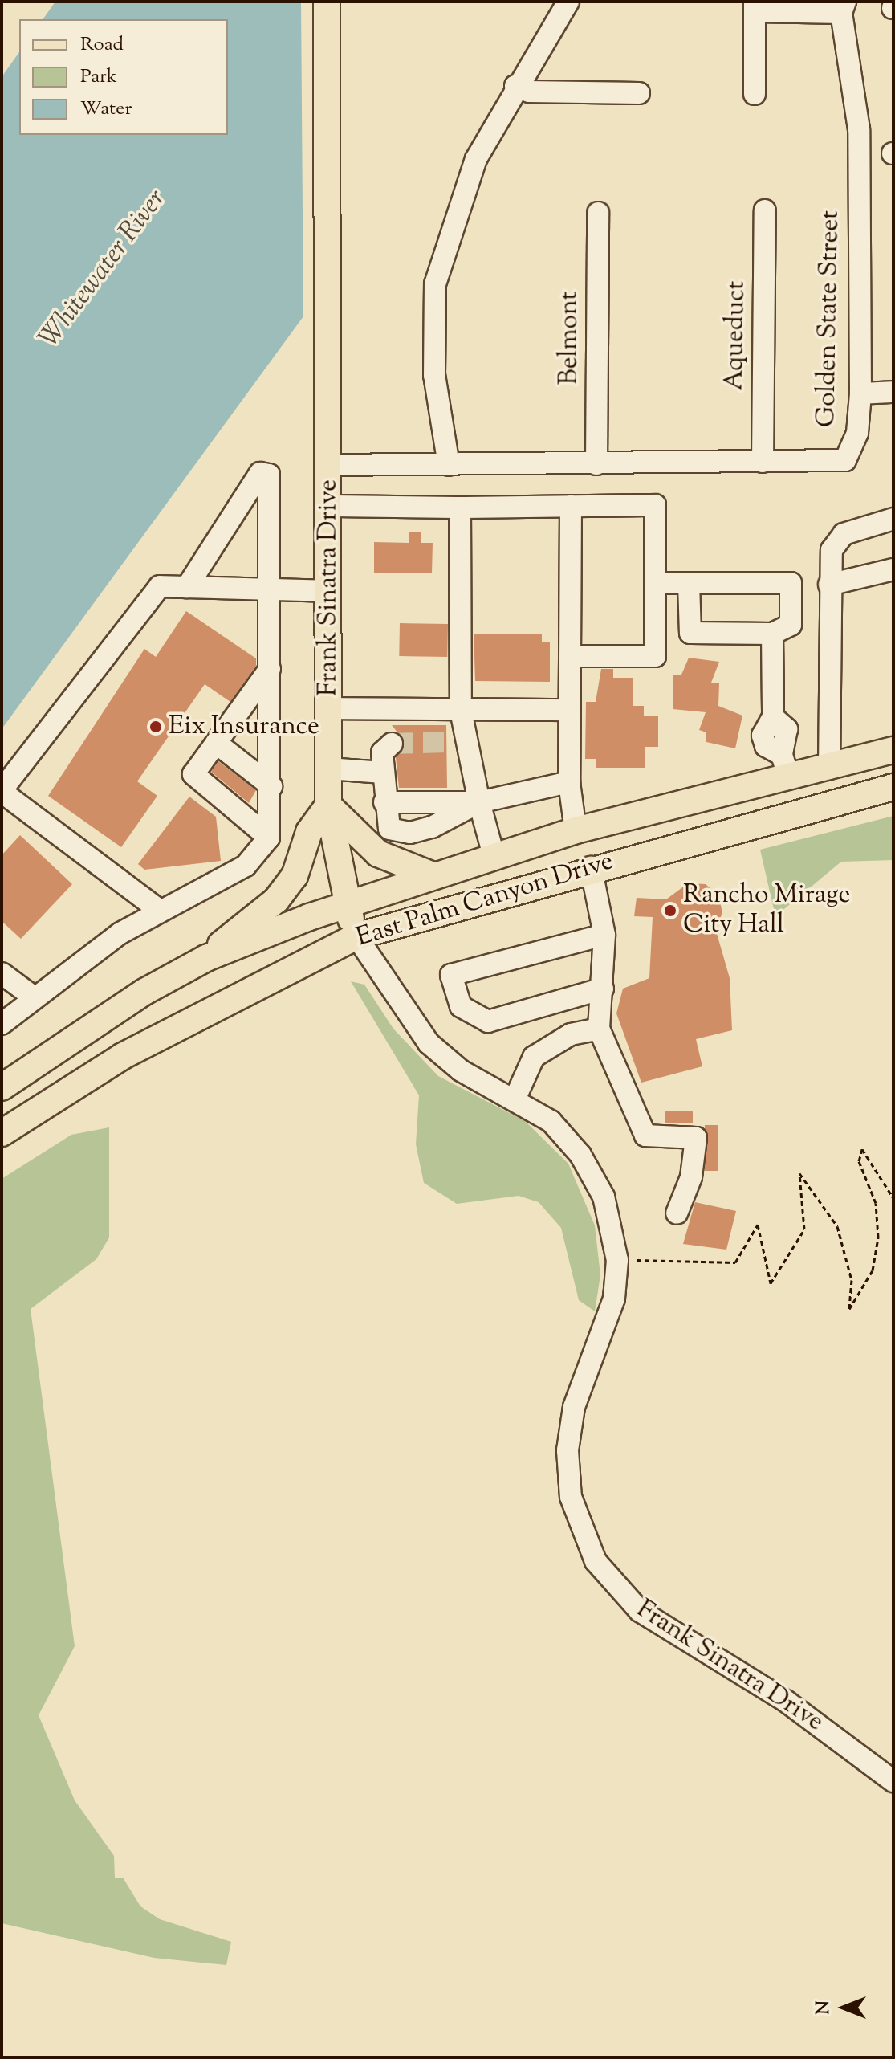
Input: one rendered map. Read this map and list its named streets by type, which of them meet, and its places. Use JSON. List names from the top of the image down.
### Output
{
  "streets": {
    "main road": ["Frank Sinatra Drive", "East Palm Canyon Drive"],
    "street": ["Golden State Street", "Aqueduct", "Belmont"]
  },
  "crossings": [
    ["Golden State Street", "Aqueduct"],
    ["Golden State Street", "Belmont"],
    ["Golden State Street", "Frank Sinatra Drive"],
    ["Frank Sinatra Drive", "East Palm Canyon Drive"]
  ],
  "water": ["Whitewater River"],
  "places": ["Eix Insurance", "Rancho Mirage City Hall"],
  "legend": ["Road", "Park", "Water"],
  "north": "left"
}
